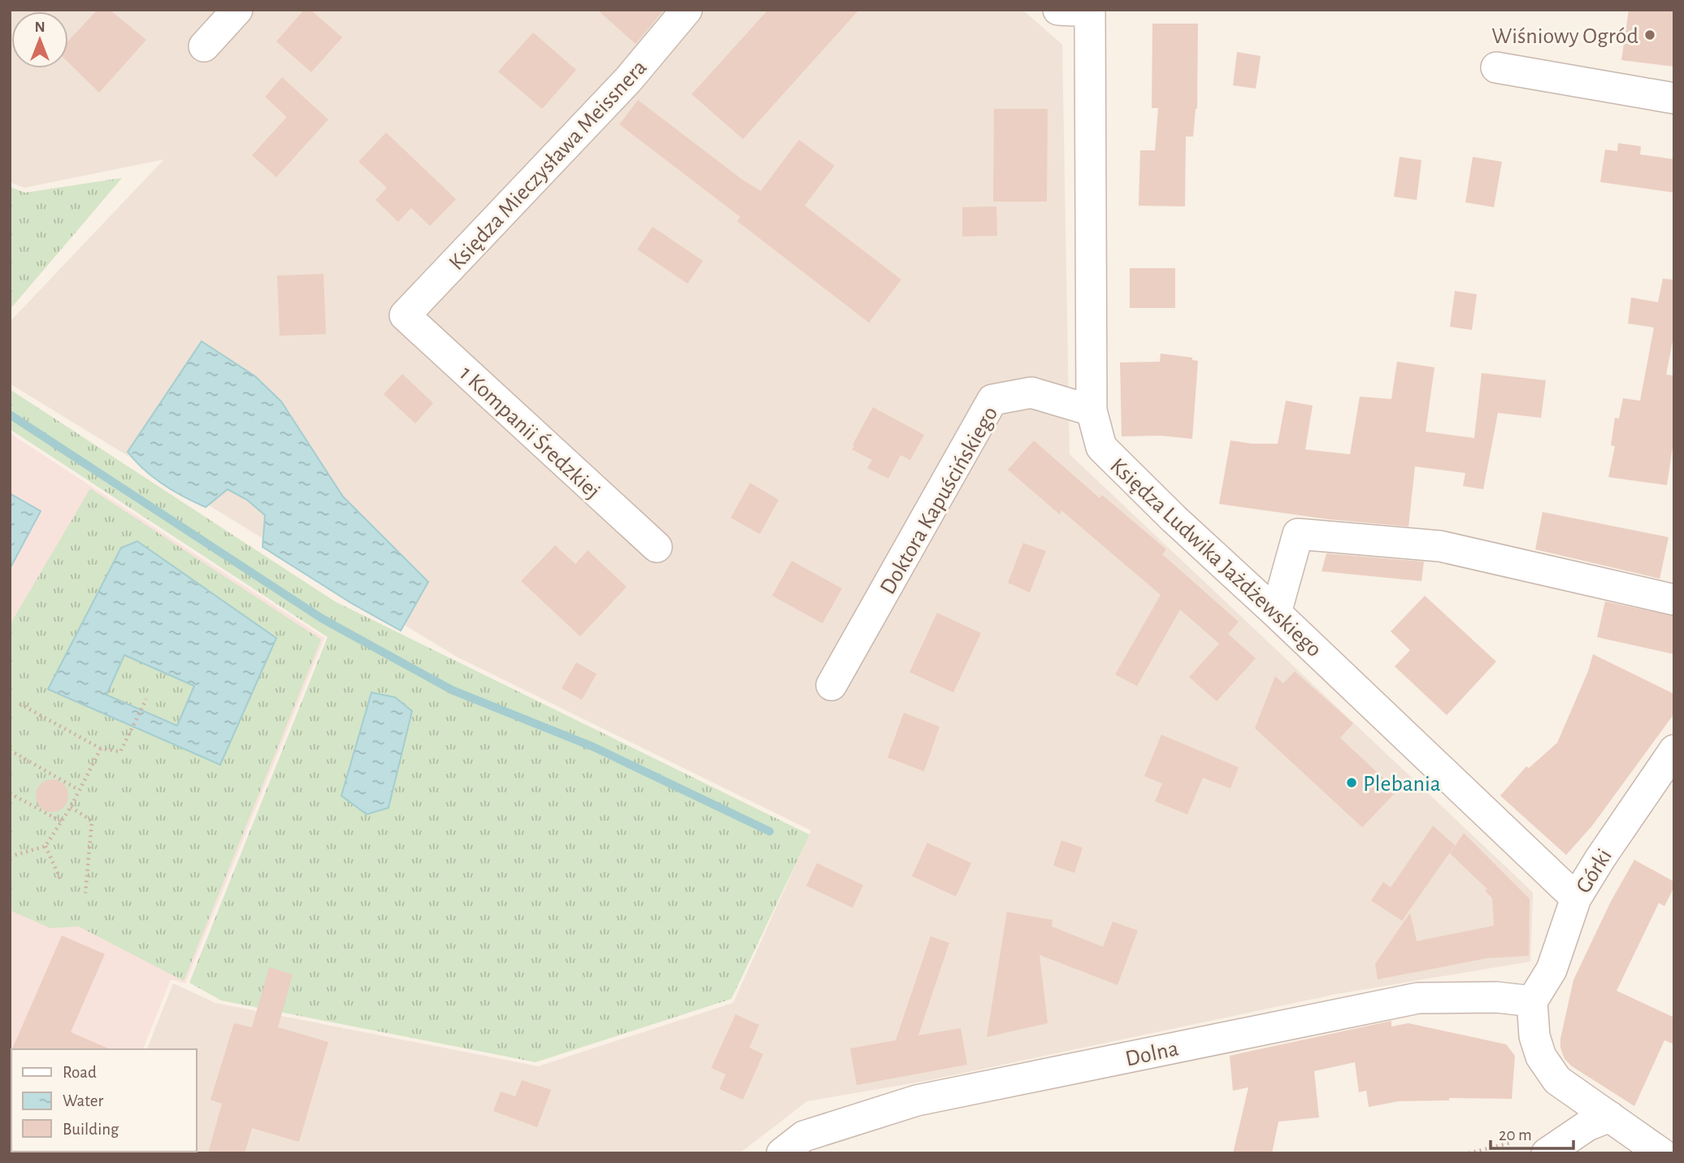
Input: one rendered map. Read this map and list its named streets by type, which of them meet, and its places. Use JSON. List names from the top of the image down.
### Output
{
  "streets": {
    "street": [
      "Księdza Mieczysława Meissnera",
      "1 Kompanii Średzkiej",
      "Doktora Kapuścińskiego",
      "Księdza Ludwika Jażdżewskiego",
      "Górki",
      "Dolna"
    ]
  },
  "crossings": [
    ["Księdza Mieczysława Meissnera", "1 Kompanii Średzkiej"],
    ["Doktora Kapuścińskiego", "Księdza Ludwika Jażdżewskiego"],
    ["Księdza Ludwika Jażdżewskiego", "Górki"],
    ["Górki", "Dolna"]
  ],
  "places": ["Wiśniowy Ogród", "Plebania"],
  "legend": ["Road", "Water", "Building"],
  "scale_bar": "20 m",
  "north": "top"
}
